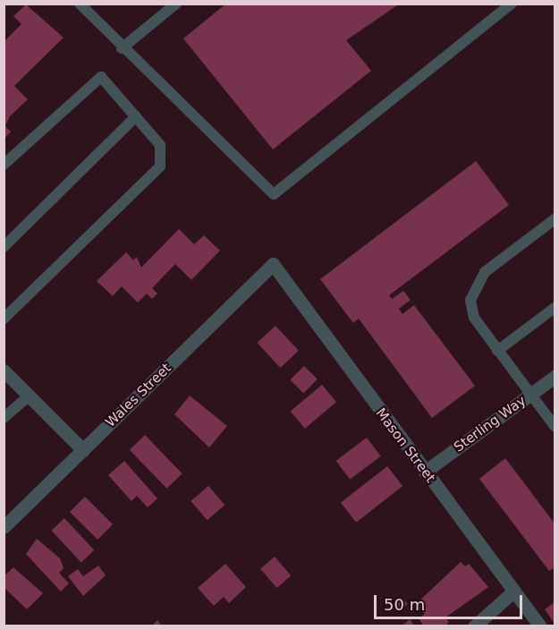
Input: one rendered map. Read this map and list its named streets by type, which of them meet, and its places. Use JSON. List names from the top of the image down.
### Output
{
  "streets": {
    "street": ["Wales Street", "Sterling Way", "Mason Street"]
  },
  "crossings": [
    ["Wales Street", "Mason Street"],
    ["Sterling Way", "Mason Street"]
  ],
  "scale_bar": "50 m"
}
